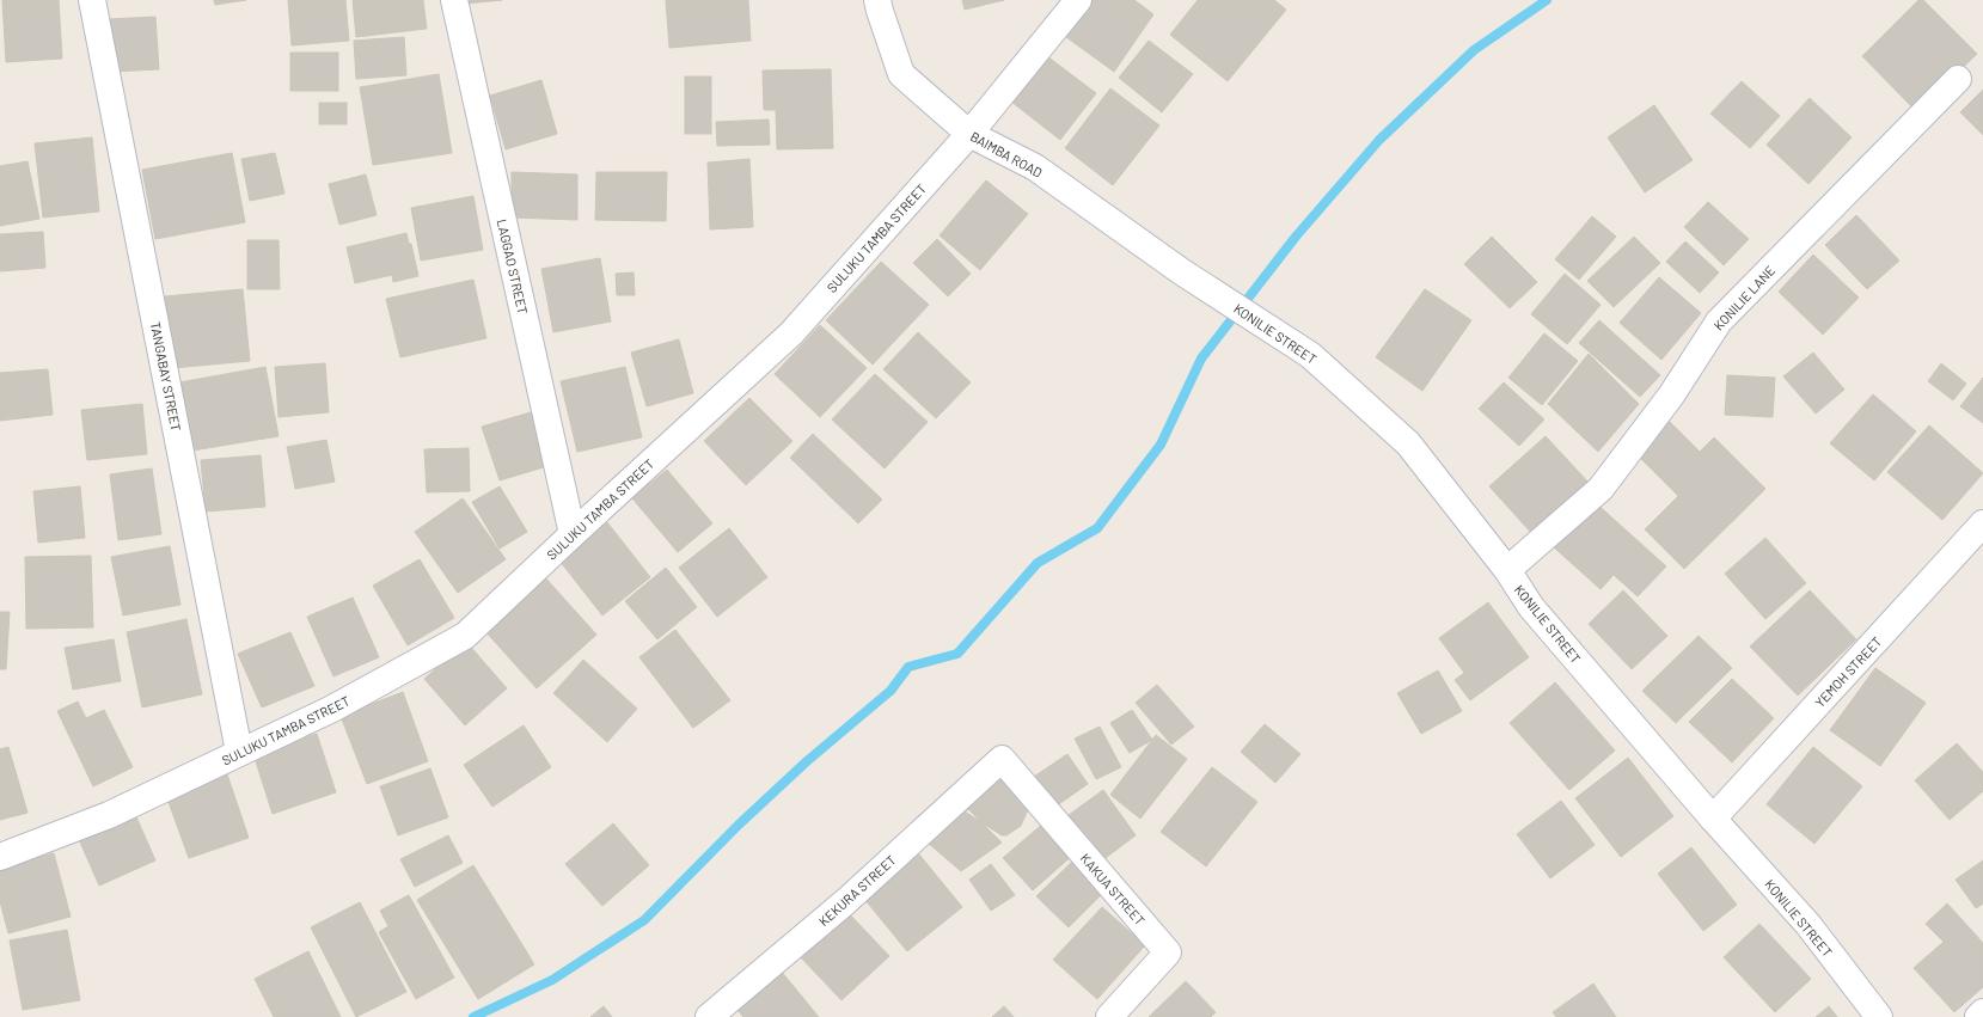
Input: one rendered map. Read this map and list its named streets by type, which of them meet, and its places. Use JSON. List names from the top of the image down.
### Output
{
  "streets": {
    "street": [
      "BAIMBA ROAD",
      "SULUKU TAMBA STREET",
      "LAGGAO STREET",
      "KONILIE LANE",
      "KONILIE STREET",
      "TANGABAY STREET",
      "YEMOH STREET",
      "KAKUA STREET",
      "KEKURA STREET"
    ]
  },
  "crossings": [
    ["BAIMBA ROAD", "SULUKU TAMBA STREET"],
    ["BAIMBA ROAD", "KONILIE STREET"],
    ["SULUKU TAMBA STREET", "LAGGAO STREET"],
    ["SULUKU TAMBA STREET", "TANGABAY STREET"],
    ["KONILIE LANE", "KONILIE STREET"],
    ["KONILIE STREET", "YEMOH STREET"],
    ["KAKUA STREET", "KEKURA STREET"]
  ]
}
